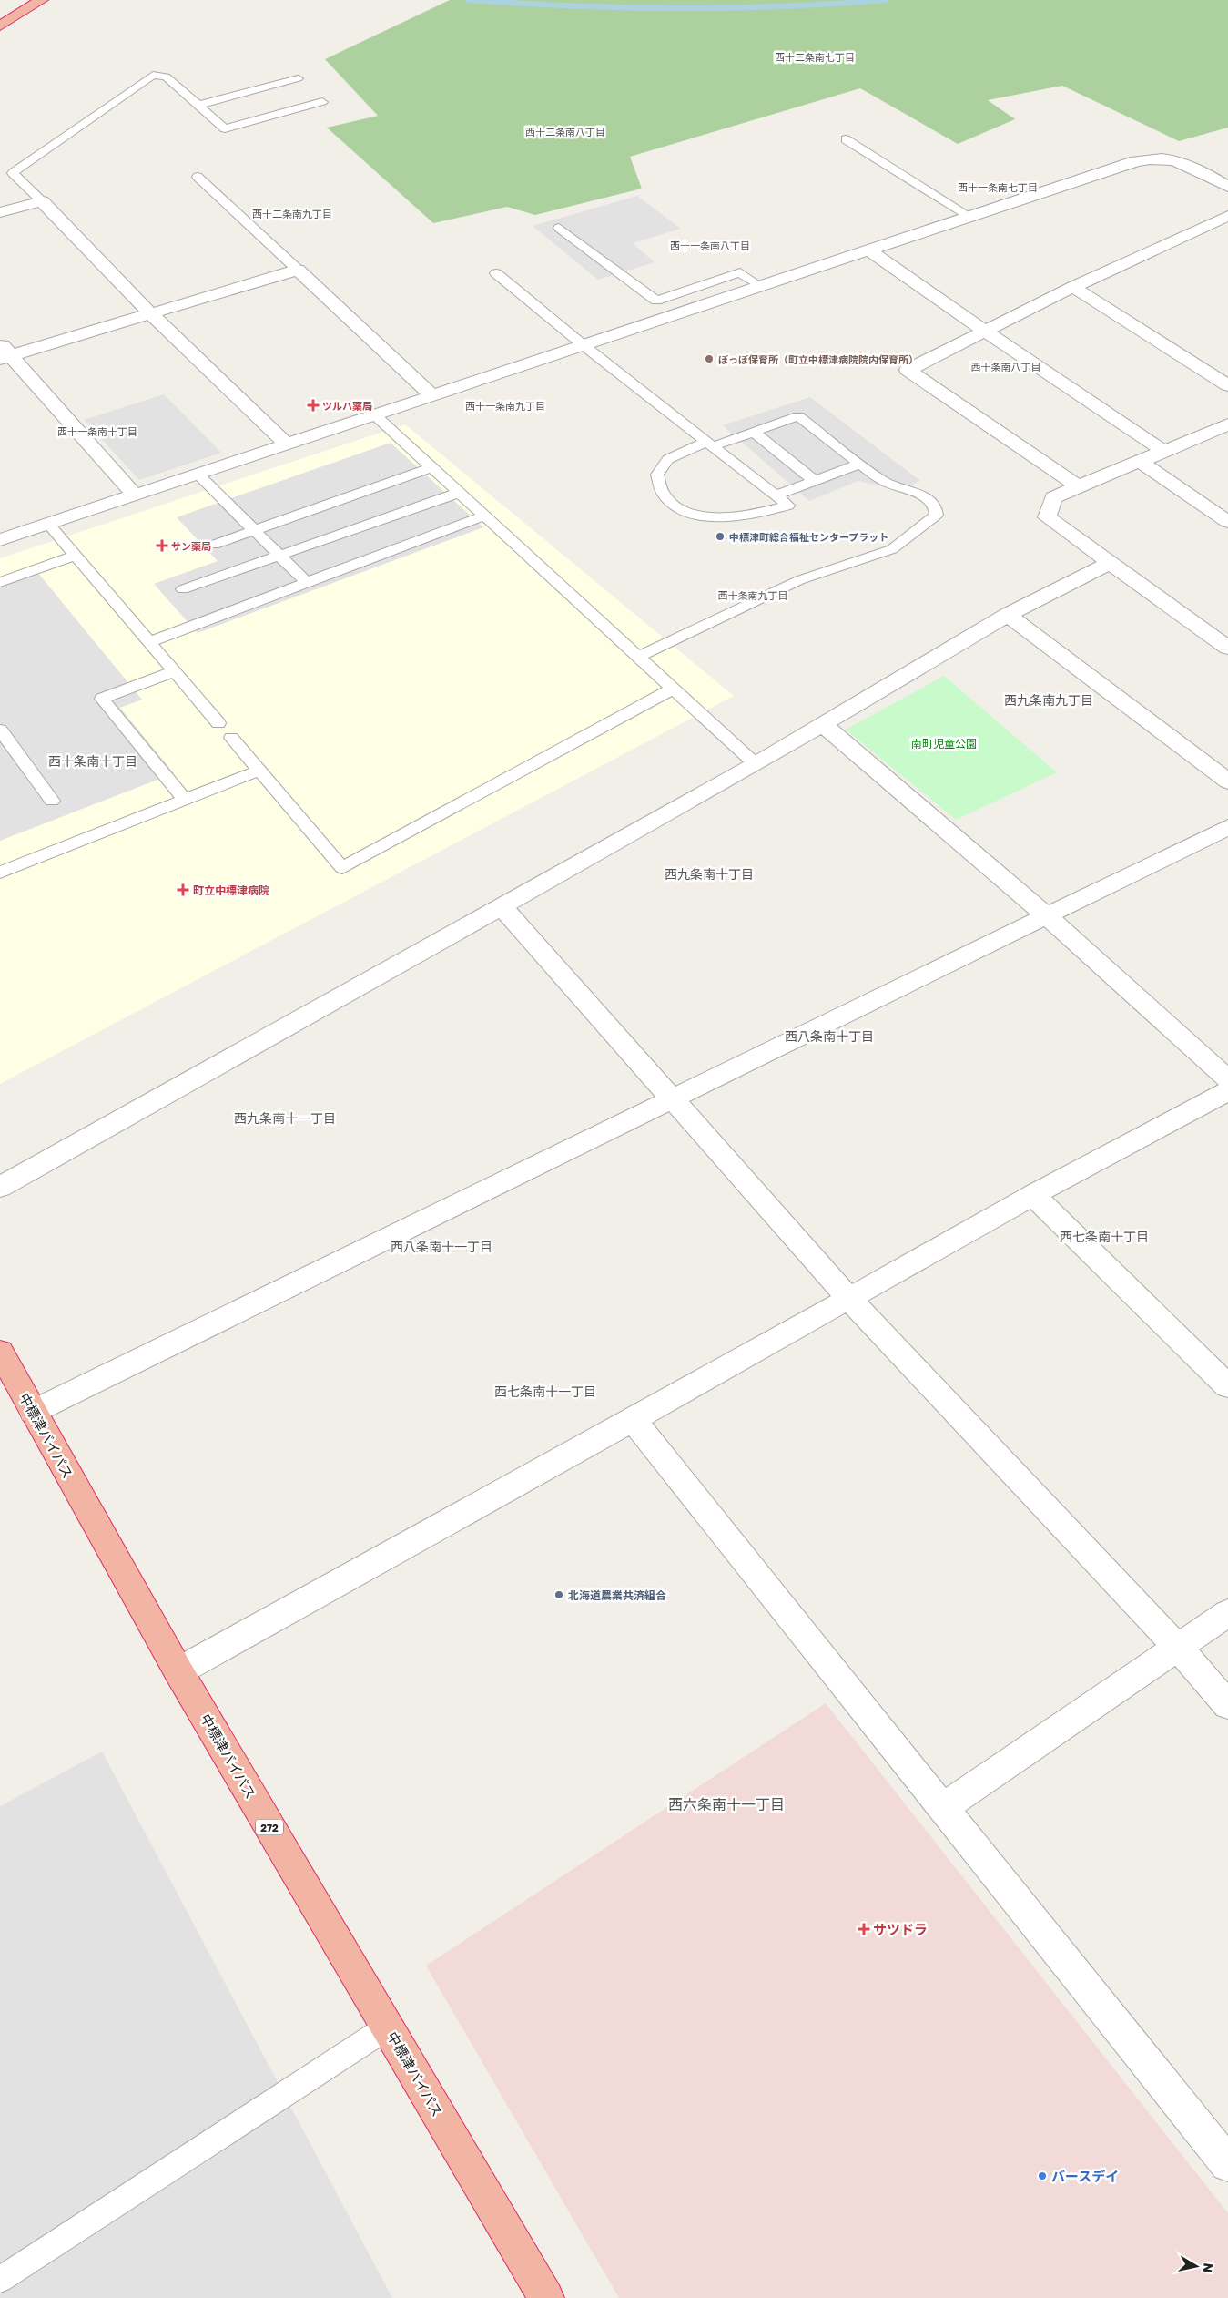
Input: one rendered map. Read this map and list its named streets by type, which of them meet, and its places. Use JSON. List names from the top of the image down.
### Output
{
  "streets": {
    "highway": ["中標津バイパス", "272"]
  },
  "districts": [
    "西十二条南七丁目",
    "西十二条南八丁目",
    "西十一条南七丁目",
    "西十二条南九丁目",
    "西十一条南八丁目",
    "西十条南八丁目",
    "西十一条南九丁目",
    "西十一条南十丁目",
    "西十条南九丁目",
    "西九条南九丁目",
    "西十条南十丁目",
    "西九条南十丁目",
    "西八条南十丁目",
    "西九条南十一丁目",
    "西七条南十丁目",
    "西八条南十一丁目",
    "西七条南十一丁目",
    "西六条南十一丁目"
  ],
  "parks": ["南町児童公園"],
  "places": {
    "other": [
      "ぽっぽ保育所（町立中標津病院院内保育所）",
      "中標津町総合福祉センタープラット",
      "北海道農業共済組合",
      "バースデイ"
    ],
    "health": [
      "ツルハ薬局",
      "サン薬局",
      "町立中標津病院",
      "サツドラ"
    ]
  },
  "north": "right"
}
